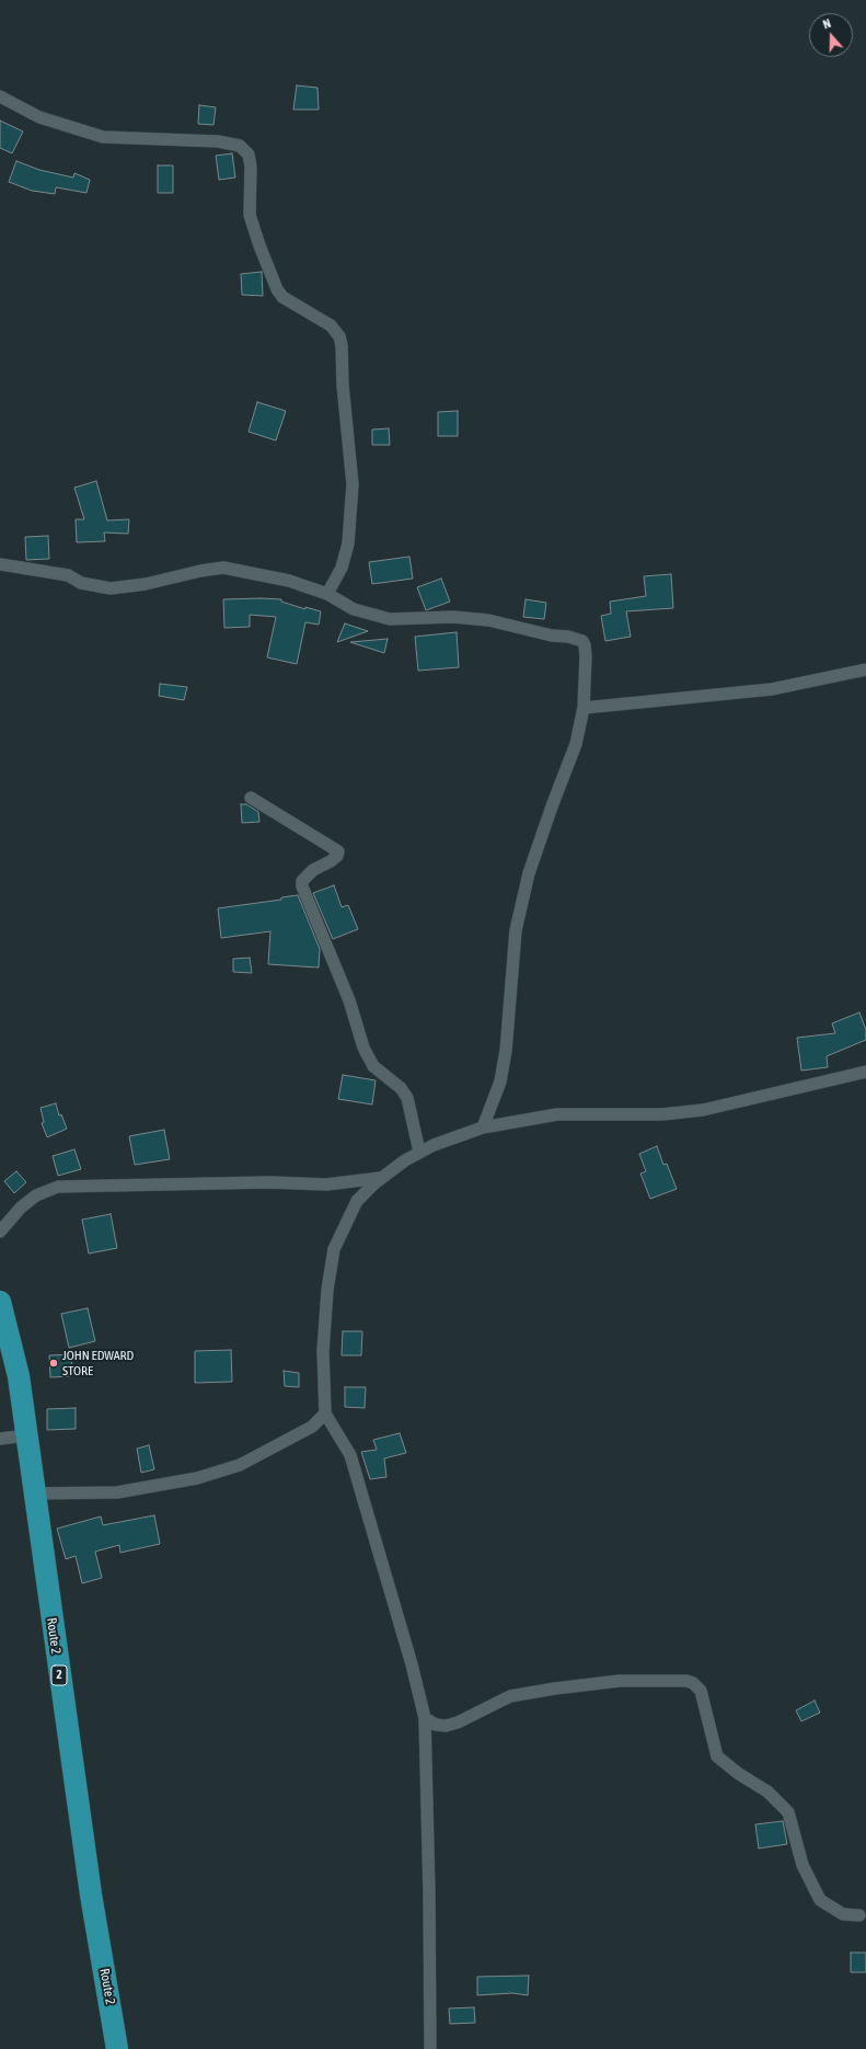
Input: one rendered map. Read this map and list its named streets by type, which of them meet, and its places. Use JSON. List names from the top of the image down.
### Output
{
  "streets": {
    "highway": ["Route 2", "2"]
  },
  "places": ["JOHN EDWARD STORE"],
  "north": "top"
}
